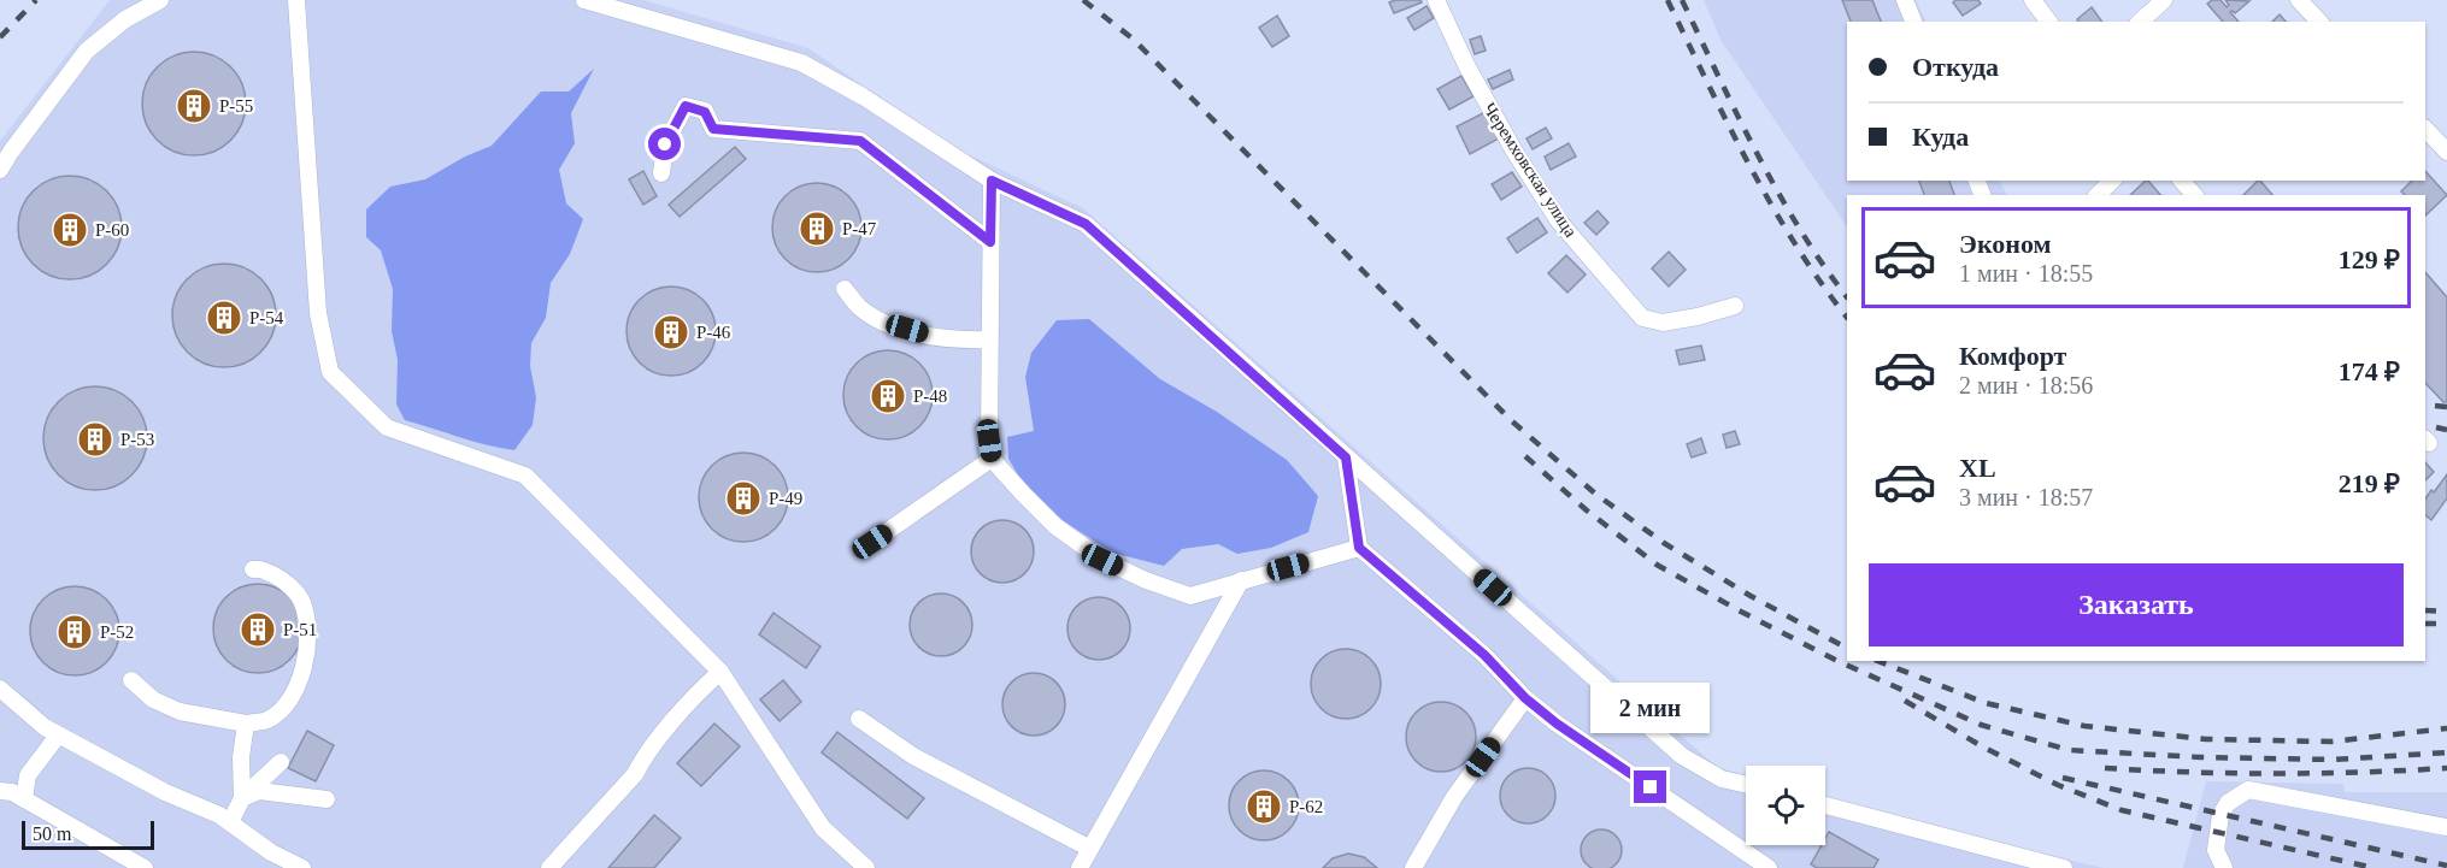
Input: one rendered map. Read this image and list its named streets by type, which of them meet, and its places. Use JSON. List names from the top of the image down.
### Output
{
  "streets": {
    "street": ["Черемховская улица"]
  },
  "places": {
    "building": [
      "Р-55",
      "Р-47",
      "Р-60",
      "Р-54",
      "Р-46",
      "Р-48",
      "Р-53",
      "Р-49",
      "Р-51",
      "Р-52",
      "Р-62"
    ]
  },
  "scale_bar": "50 m",
  "page": {
    "banner": ["Откуда", "Куда"],
    "list": [
      {
        "name": "Эконом",
        "note": "1 мин · 18:55",
        "value": "129 ₽"
      },
      {
        "name": "Комфорт",
        "note": "2 мин · 18:56",
        "value": "174 ₽"
      },
      {
        "name": "XL",
        "note": "3 мин · 18:57",
        "value": "219 ₽"
      }
    ],
    "buttons": "Заказать",
    "bubble": "2 мин",
    "scale": "50 m"
  }
}
